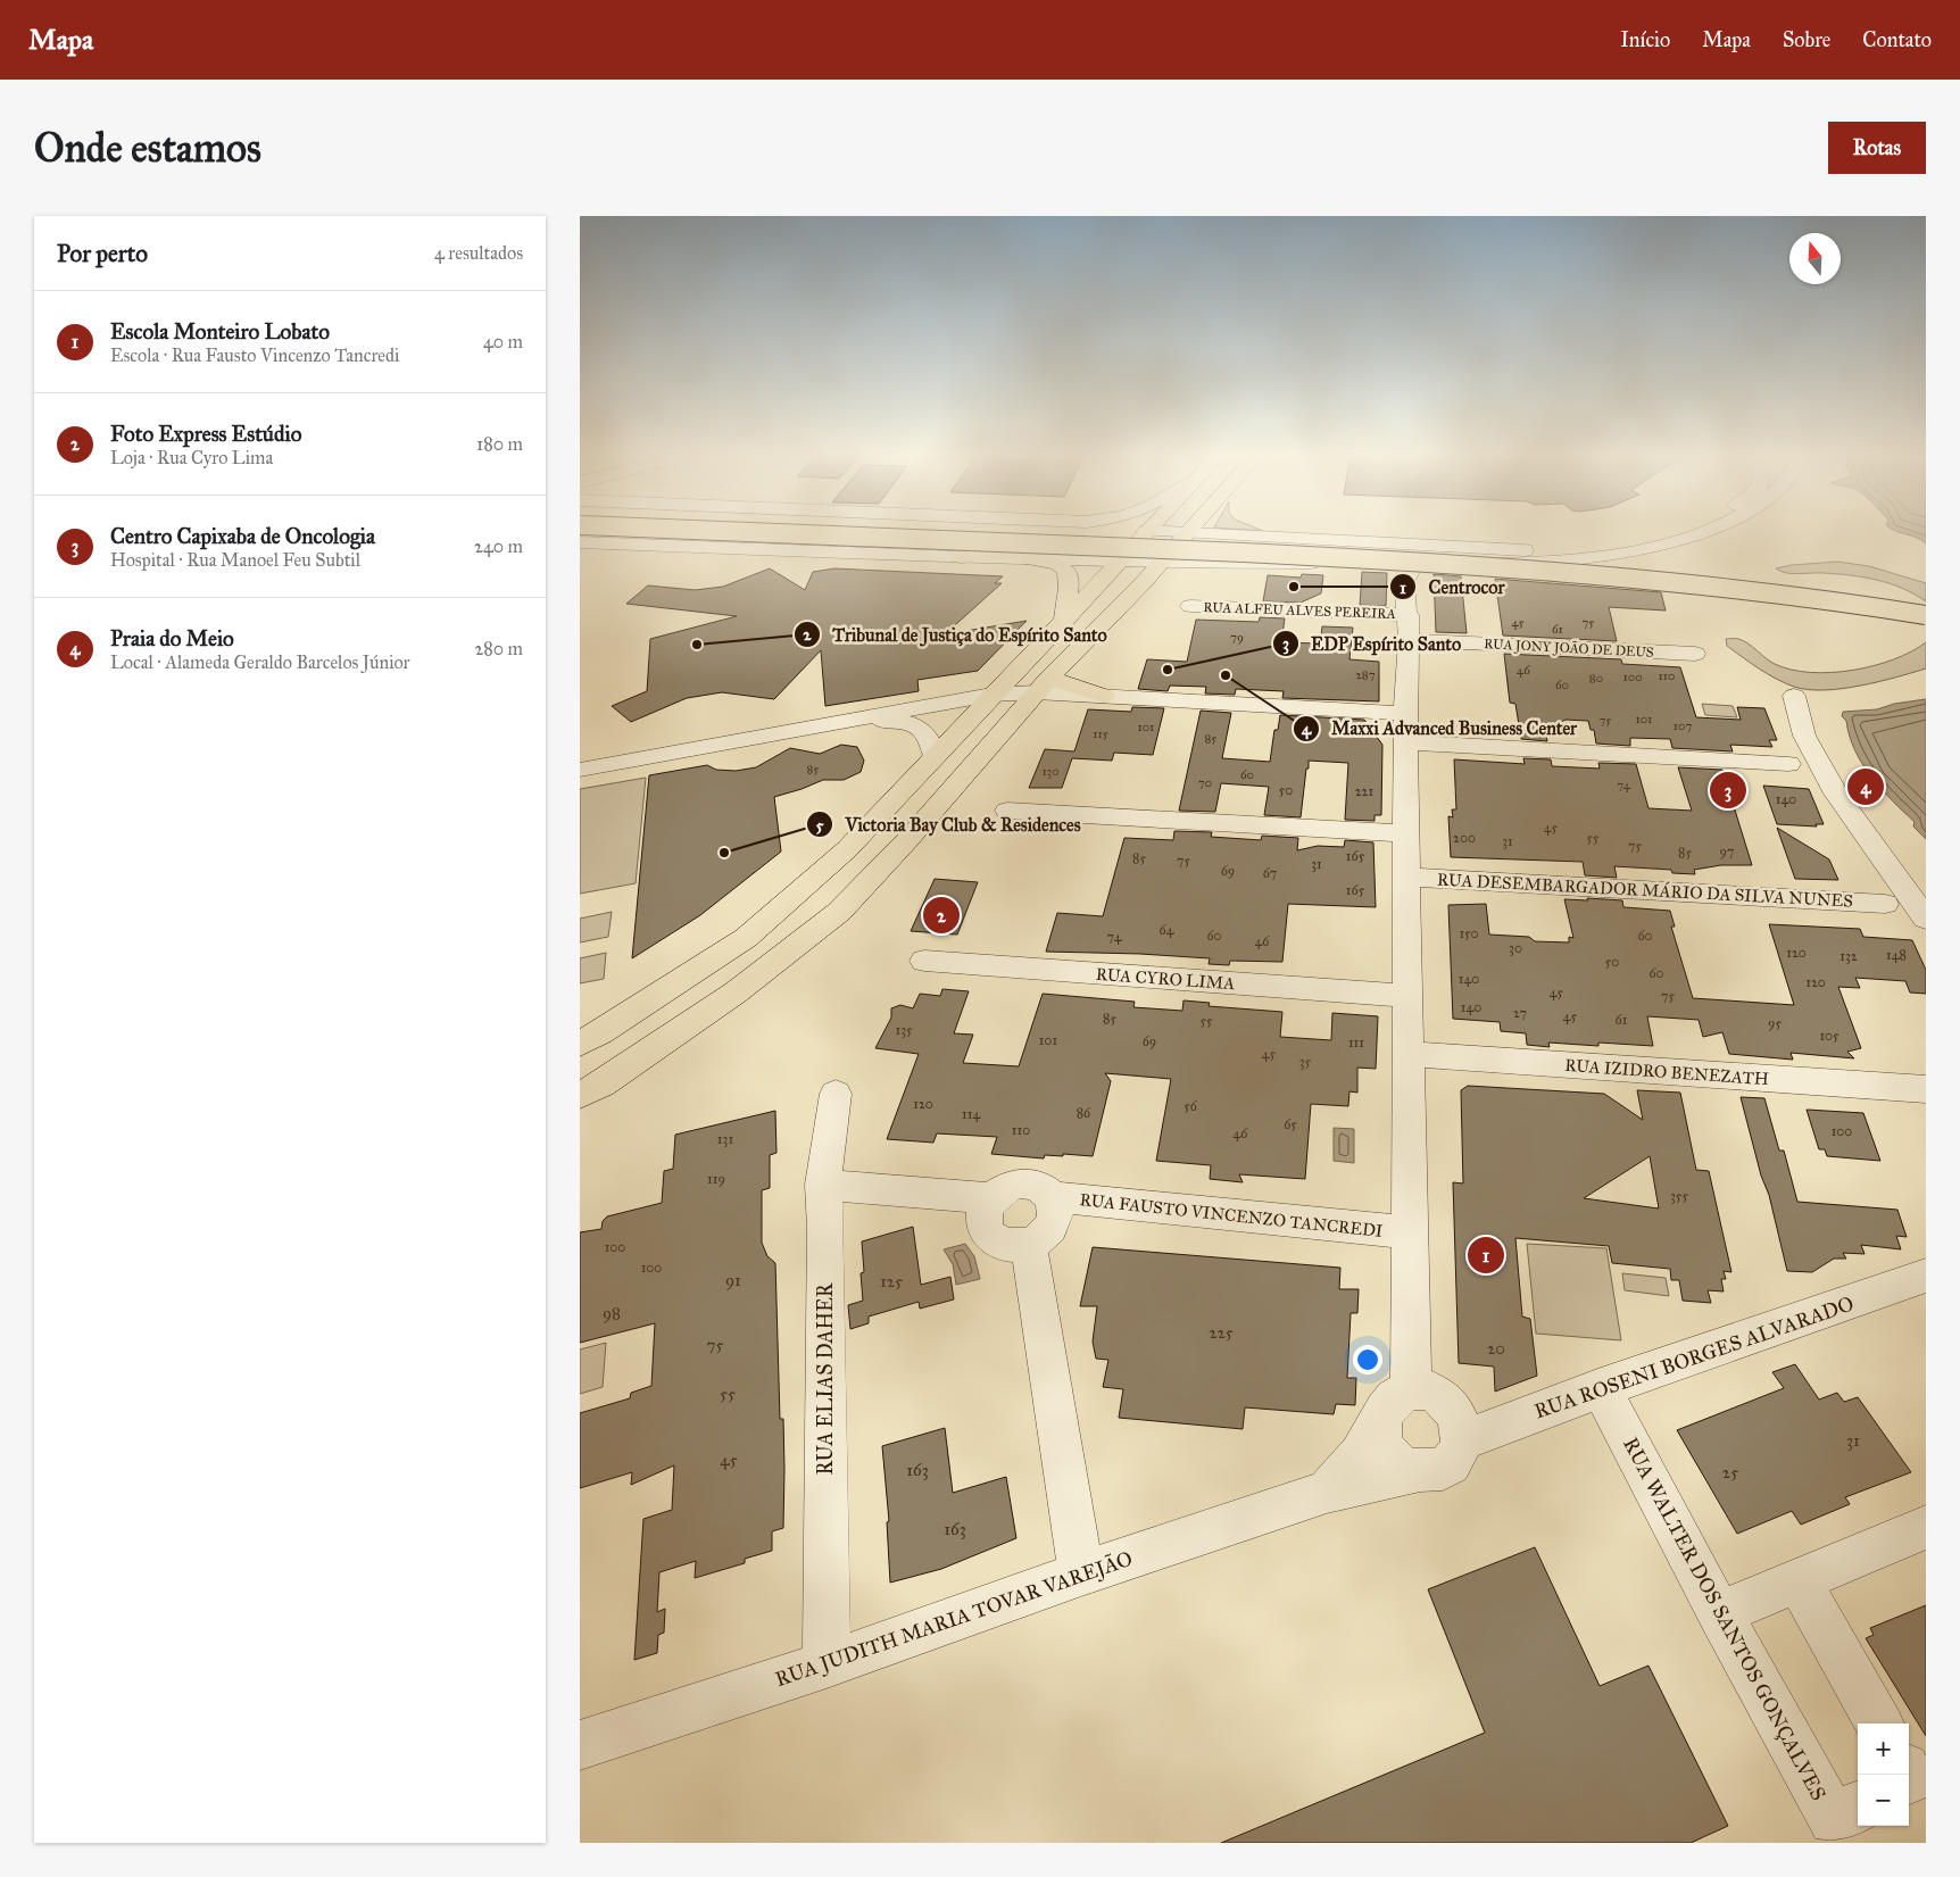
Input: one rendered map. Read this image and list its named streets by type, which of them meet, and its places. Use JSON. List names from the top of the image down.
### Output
{
  "streets": {
    "street": [
      "RUA ALFEU ALVES PEREIRA",
      "RUA JONY JOÃO DE DEUS",
      "RUA DESEMBARGADOR MÁRIO DA SILVA NUNES",
      "RUA CYRO LIMA",
      "RUA IZIDRO BENEZATH",
      "RUA FAUSTO VINCENZO TANCREDI",
      "RUA ROSENI BORGES ALVARADO",
      "RUA ELIAS DAHER",
      "RUA JUDITH MARIA TOVAR VAREJÃO",
      "RUA WALTER DOS SANTOS GONÇALVES"
    ]
  },
  "crossings": [
    ["RUA ALFEU ALVES PEREIRA", "RUA JONY JOÃO DE DEUS"],
    ["RUA ROSENI BORGES ALVARADO", "RUA JUDITH MARIA TOVAR VAREJÃO"],
    ["RUA ROSENI BORGES ALVARADO", "RUA WALTER DOS SANTOS GONÇALVES"],
    ["RUA ELIAS DAHER", "RUA JUDITH MARIA TOVAR VAREJÃO"]
  ],
  "places": [
    "Centrocor",
    "Tribunal de Justiça do Espírito Santo",
    "EDP Espírito Santo",
    "Maxxi Advanced Business Center",
    "Victoria Bay Club & Residences"
  ],
  "house_numbers": [
    "45",
    "75",
    "61",
    "79",
    "46",
    "287",
    "110",
    "100",
    "80",
    "60",
    "101",
    "75",
    "107",
    "101",
    "115",
    "85",
    "85",
    "130",
    "60",
    "70",
    "74",
    "50",
    "221",
    "140",
    "45",
    "200",
    "55",
    "31",
    "75",
    "97",
    "85",
    "165",
    "85",
    "75",
    "31",
    "69",
    "67",
    "165",
    "64",
    "150",
    "60",
    "60",
    "74",
    "46",
    "30",
    "120",
    "148",
    "132",
    "50",
    "60",
    "140",
    "120",
    "45",
    "75",
    "140",
    "27",
    "45",
    "85",
    "61",
    "55",
    "95",
    "135",
    "105",
    "101",
    "69",
    "111",
    "45",
    "35",
    "120",
    "56",
    "86",
    "114",
    "65",
    "110",
    "100",
    "46",
    "131",
    "119",
    "355",
    "100",
    "100",
    "91",
    "125",
    "98",
    "225",
    "75",
    "20",
    "55",
    "31",
    "45",
    "163",
    "25",
    "163"
  ],
  "north": "top",
  "page": {
    "header": "Mapa",
    "nav": [
      "Início",
      "Mapa",
      "Sobre",
      "Contato"
    ],
    "buttons": "Rotas",
    "title": "Onde estamos",
    "heading": ["Por perto", "4 resultados"],
    "list": [
      {
        "mark": "1",
        "name": "Escola Monteiro Lobato",
        "note": "Escola · Rua Fausto Vincenzo Tancredi",
        "value": "40 m"
      },
      {
        "mark": "2",
        "name": "Foto Express Estúdio",
        "note": "Loja · Rua Cyro Lima",
        "value": "180 m"
      },
      {
        "mark": "3",
        "name": "Centro Capixaba de Oncologia",
        "note": "Hospital · Rua Manoel Feu Subtil",
        "value": "240 m"
      },
      {
        "mark": "4",
        "name": "Praia do Meio",
        "note": "Local · Alameda Geraldo Barcelos Júnior",
        "value": "280 m"
      }
    ],
    "pins": [
      "4",
      "3",
      "2",
      "1"
    ],
    "map_buttons": ["+", "−"]
  }
}
